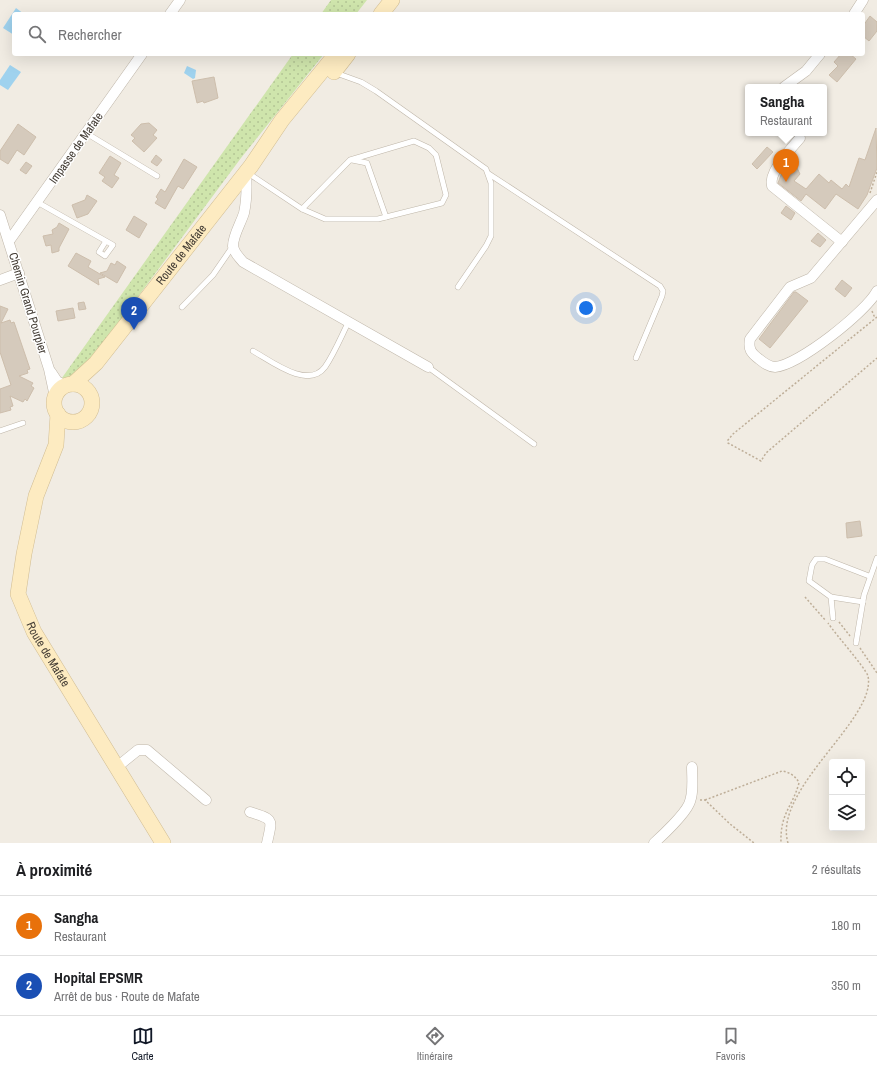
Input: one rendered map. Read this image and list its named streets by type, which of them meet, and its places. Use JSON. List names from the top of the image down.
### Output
{
  "streets": {
    "main road": ["Route de Mafate"],
    "street": ["Impasse de Mafate", "Chemin Grand Pourpier"]
  },
  "crossings": [
    ["Impasse de Mafate", "Chemin Grand Pourpier"],
    ["Route de Mafate", "Chemin Grand Pourpier"]
  ],
  "page": {
    "search": "Rechercher",
    "popup": ["Sangha", "Restaurant"],
    "pins": ["1", "2"],
    "heading": ["À proximité", "2 résultats"],
    "list": [
      {
        "mark": "1",
        "name": "Sangha",
        "note": "Restaurant",
        "value": "180 m"
      },
      {
        "mark": "2",
        "name": "Hopital EPSMR",
        "note": "Arrêt de bus · Route de Mafate",
        "value": "350 m"
      }
    ],
    "nav": ["Carte", "Itinéraire", "Favoris"]
  }
}
